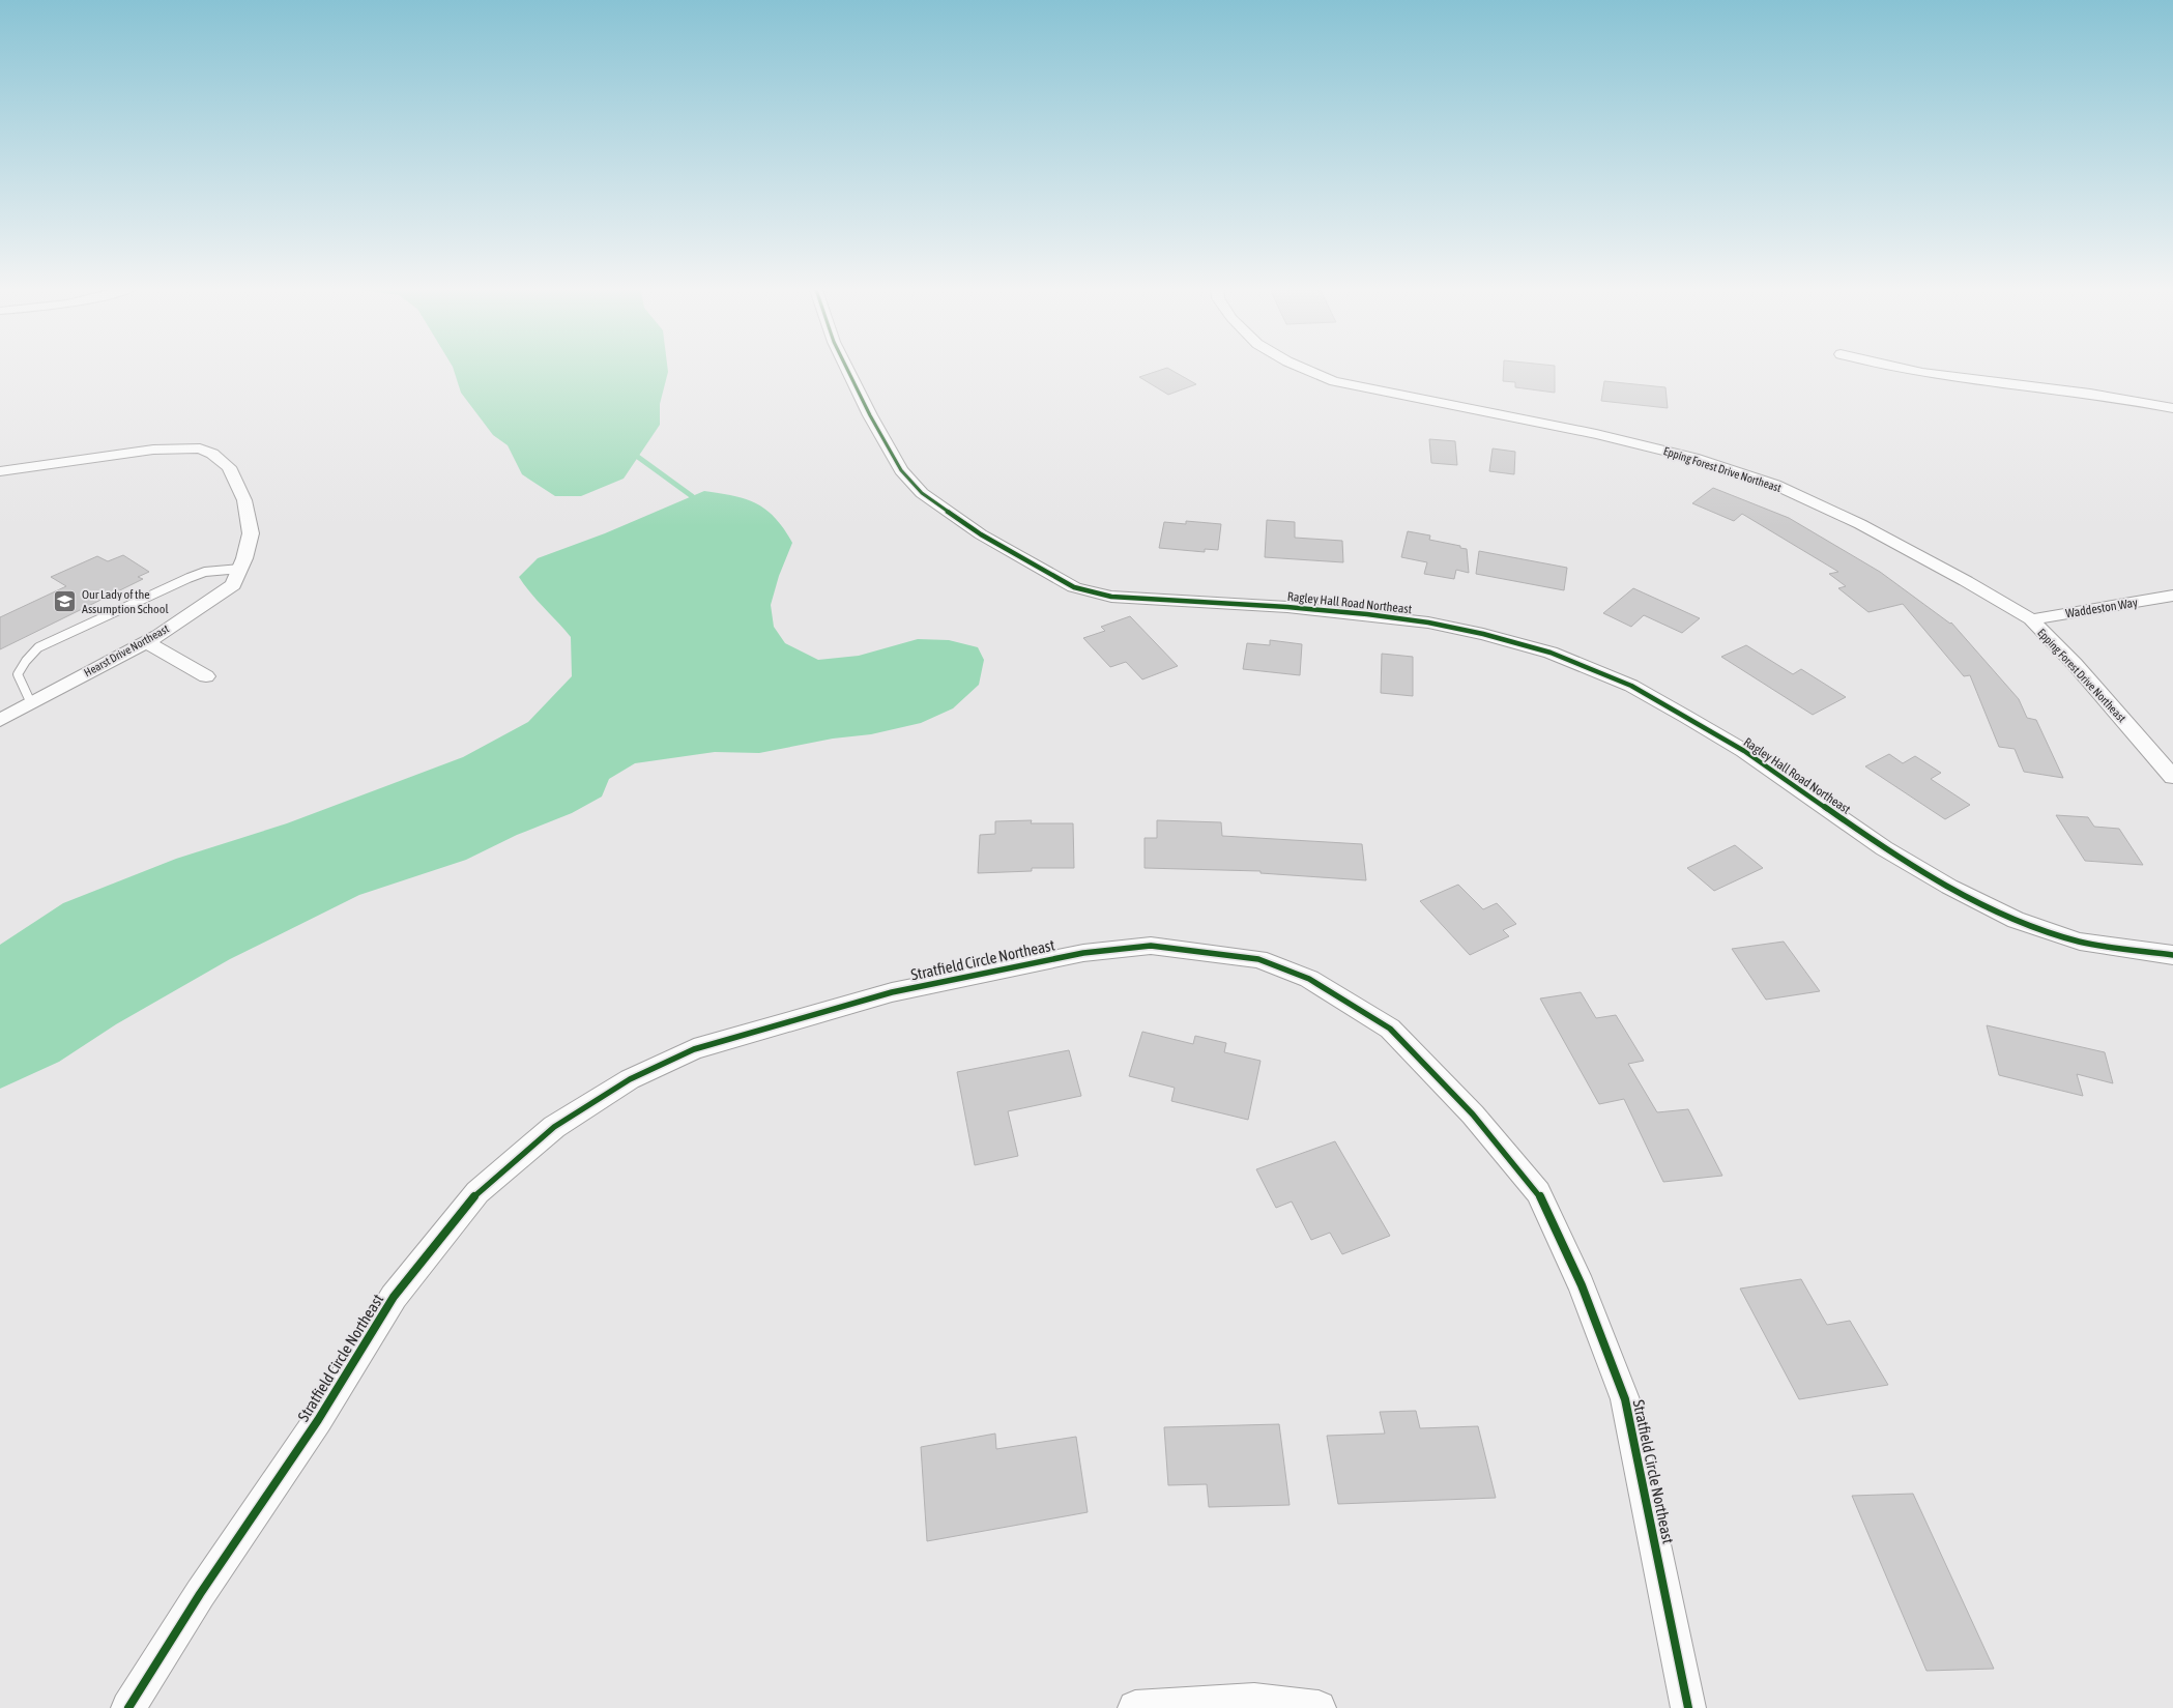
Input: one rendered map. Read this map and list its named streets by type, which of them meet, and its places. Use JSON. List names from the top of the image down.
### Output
{
  "streets": {
    "street": [
      "Epping Forest Drive Northeast",
      "Ragley Hall Road Northeast",
      "Waddeston Way",
      "Hearst Drive Northeast",
      "Stratfield Circle Northeast"
    ]
  },
  "crossings": [
    ["Epping Forest Drive Northeast", "Waddeston Way"]
  ],
  "places": {
    "school or university": ["Our Lady of the Assumption School"]
  }
}
